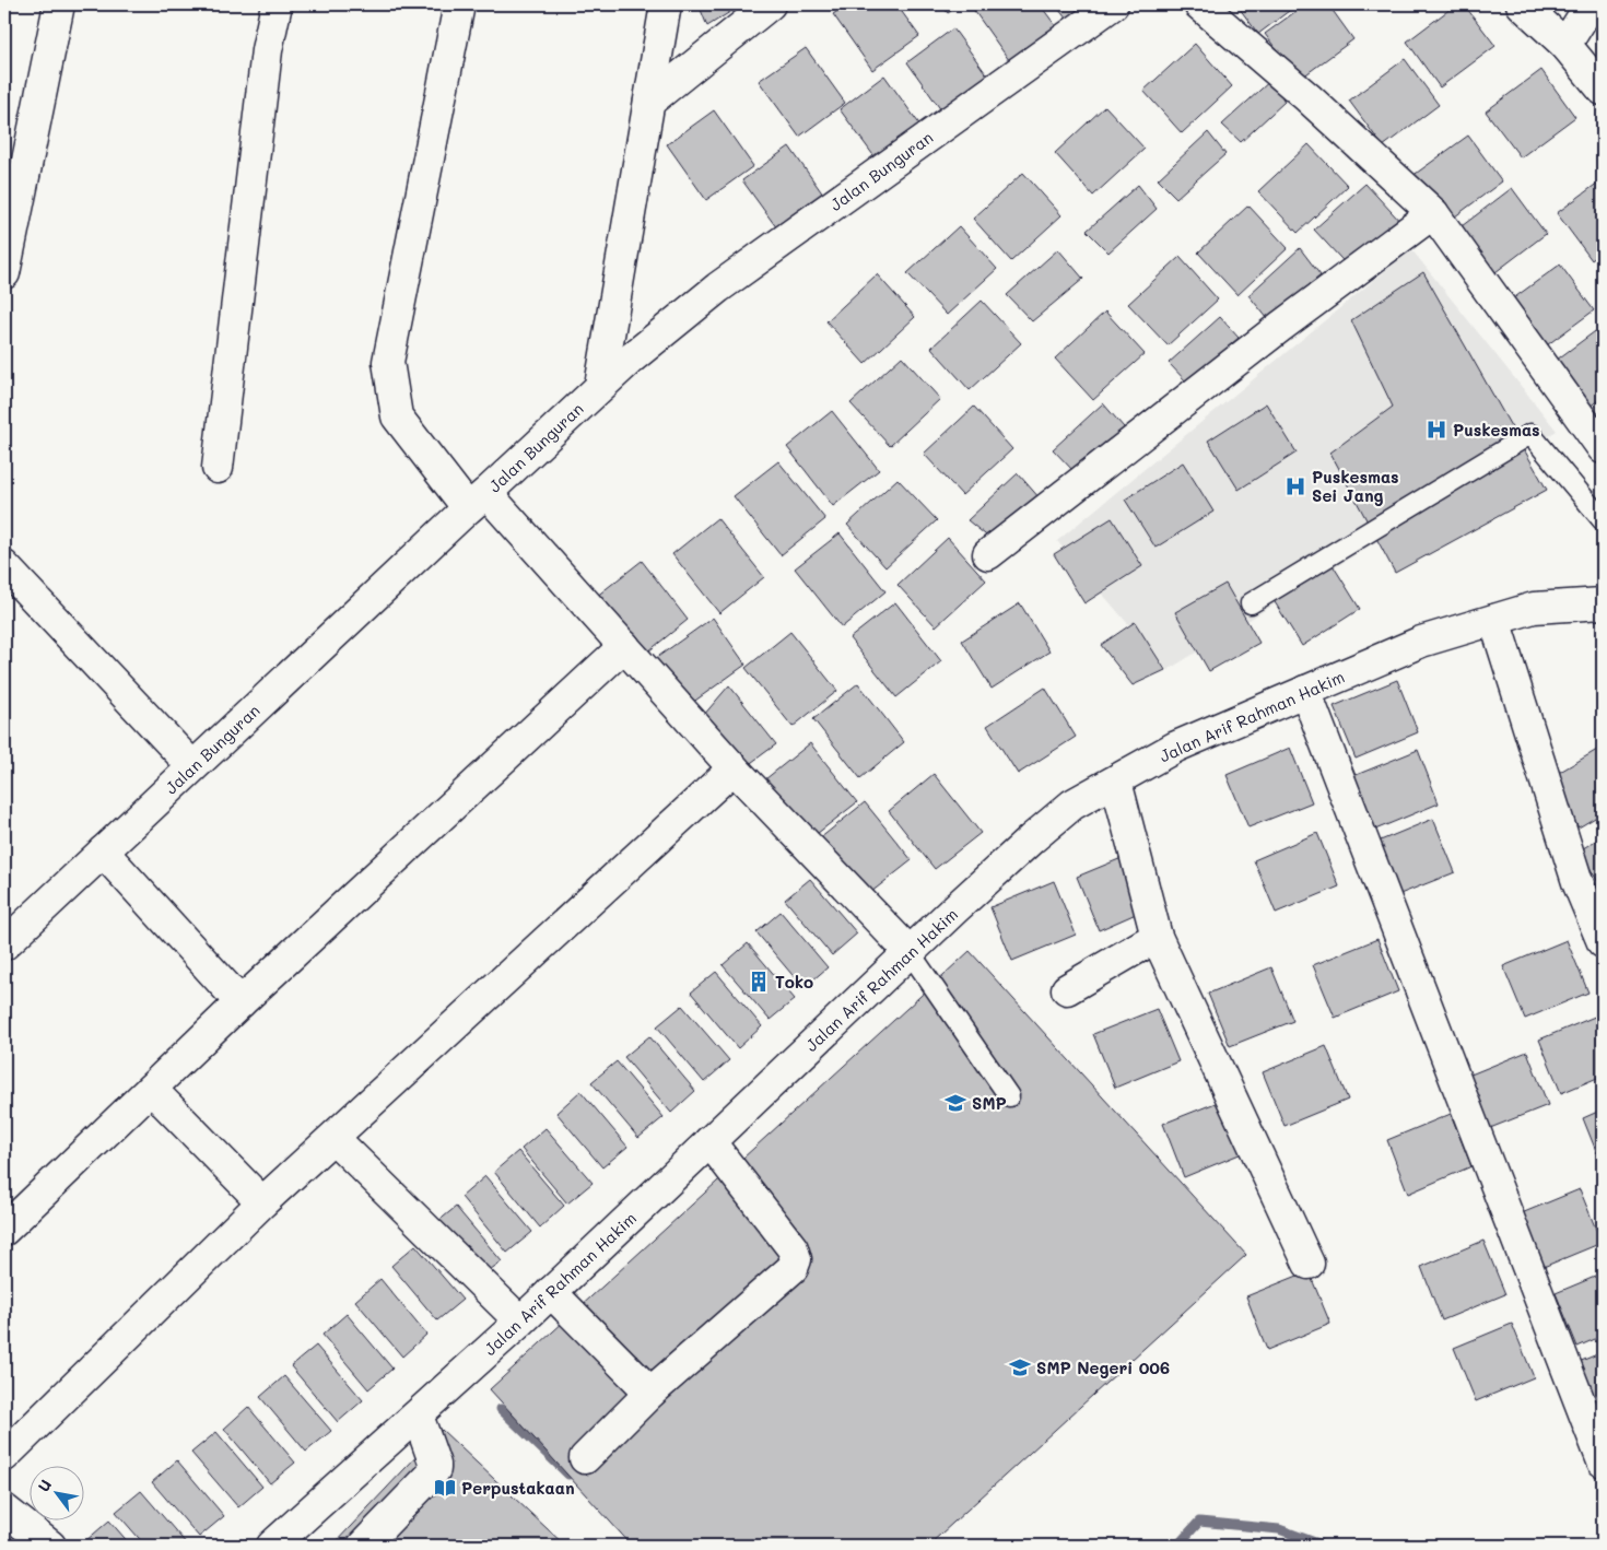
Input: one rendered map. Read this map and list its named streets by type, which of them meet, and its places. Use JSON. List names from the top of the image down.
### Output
{
  "streets": {
    "street": ["Jalan Bunguran", "Jalan Arif Rahman Hakim"]
  },
  "places": {
    "hospital": ["Puskesmas", "Puskesmas Sei Jang"],
    "building": ["Toko"],
    "school or university": ["SMP", "SMP Negeri 006"],
    "library": ["Perpustakaan"]
  },
  "north": "top left"
}
